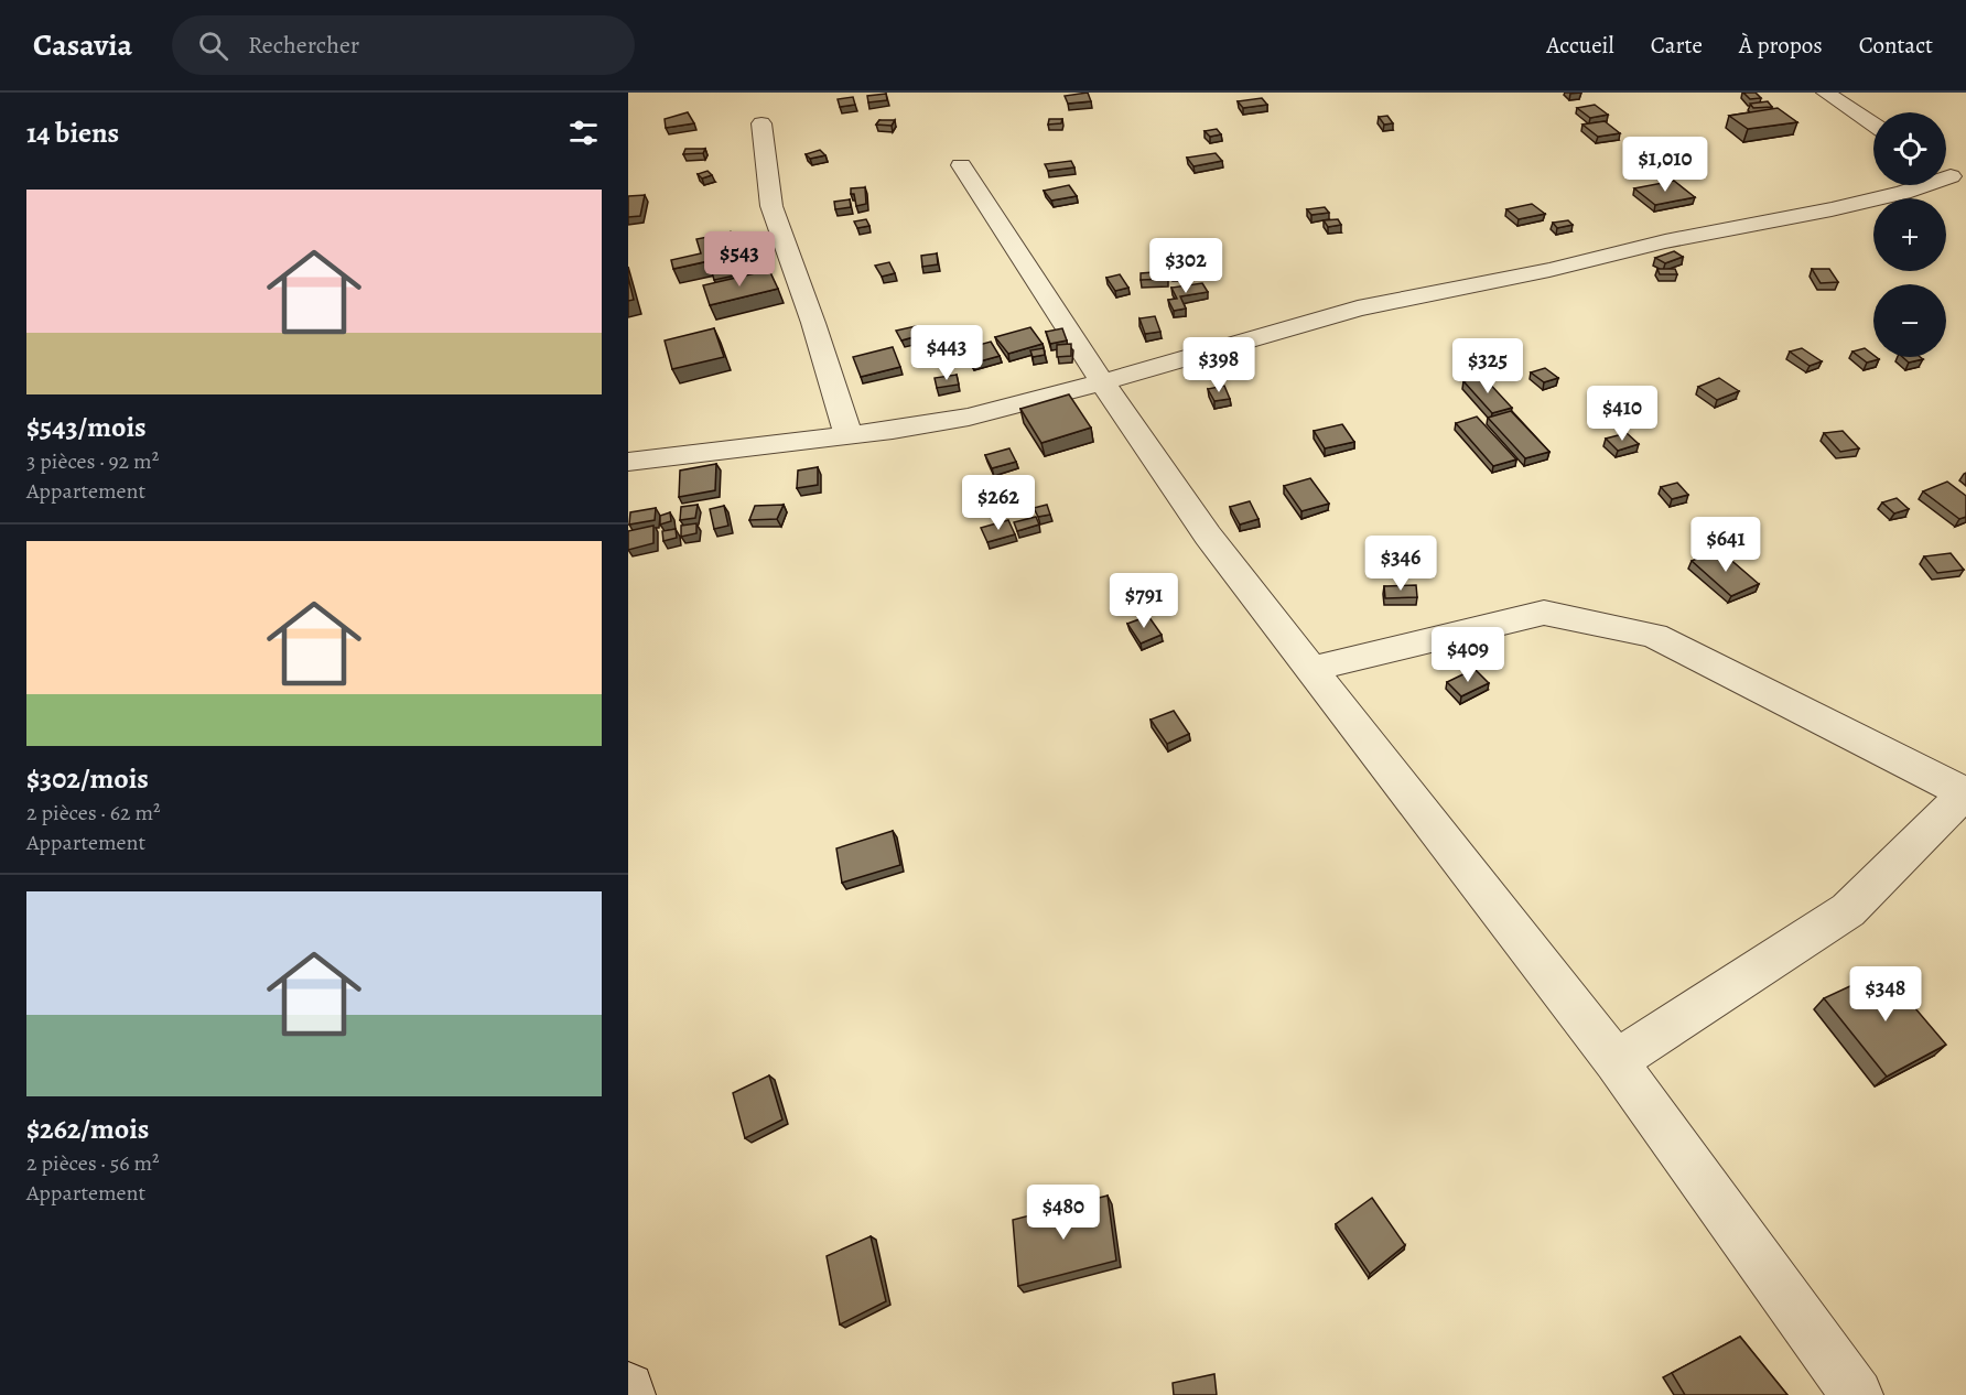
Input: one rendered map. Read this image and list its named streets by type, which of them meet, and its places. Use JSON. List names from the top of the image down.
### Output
{
  "page": {
    "header": "Casavia",
    "search": "Rechercher",
    "nav": [
      "Accueil",
      "Carte",
      "À propos",
      "Contact"
    ],
    "heading": "14 biens",
    "map_buttons": ["+", "−"],
    "price": [
      "$1,010",
      "$543",
      "$302",
      "$443",
      "$398",
      "$325",
      "$410",
      "$262",
      "$641",
      "$346",
      "$791",
      "$409",
      "$348",
      "$480"
    ],
    "list": [
      {
        "name": "$543/mois",
        "note": "3 pièces · 92 m² · Appartement"
      },
      {
        "name": "$302/mois",
        "note": "2 pièces · 62 m² · Appartement"
      },
      {
        "name": "$262/mois",
        "note": "2 pièces · 56 m² · Appartement"
      }
    ]
  }
}
